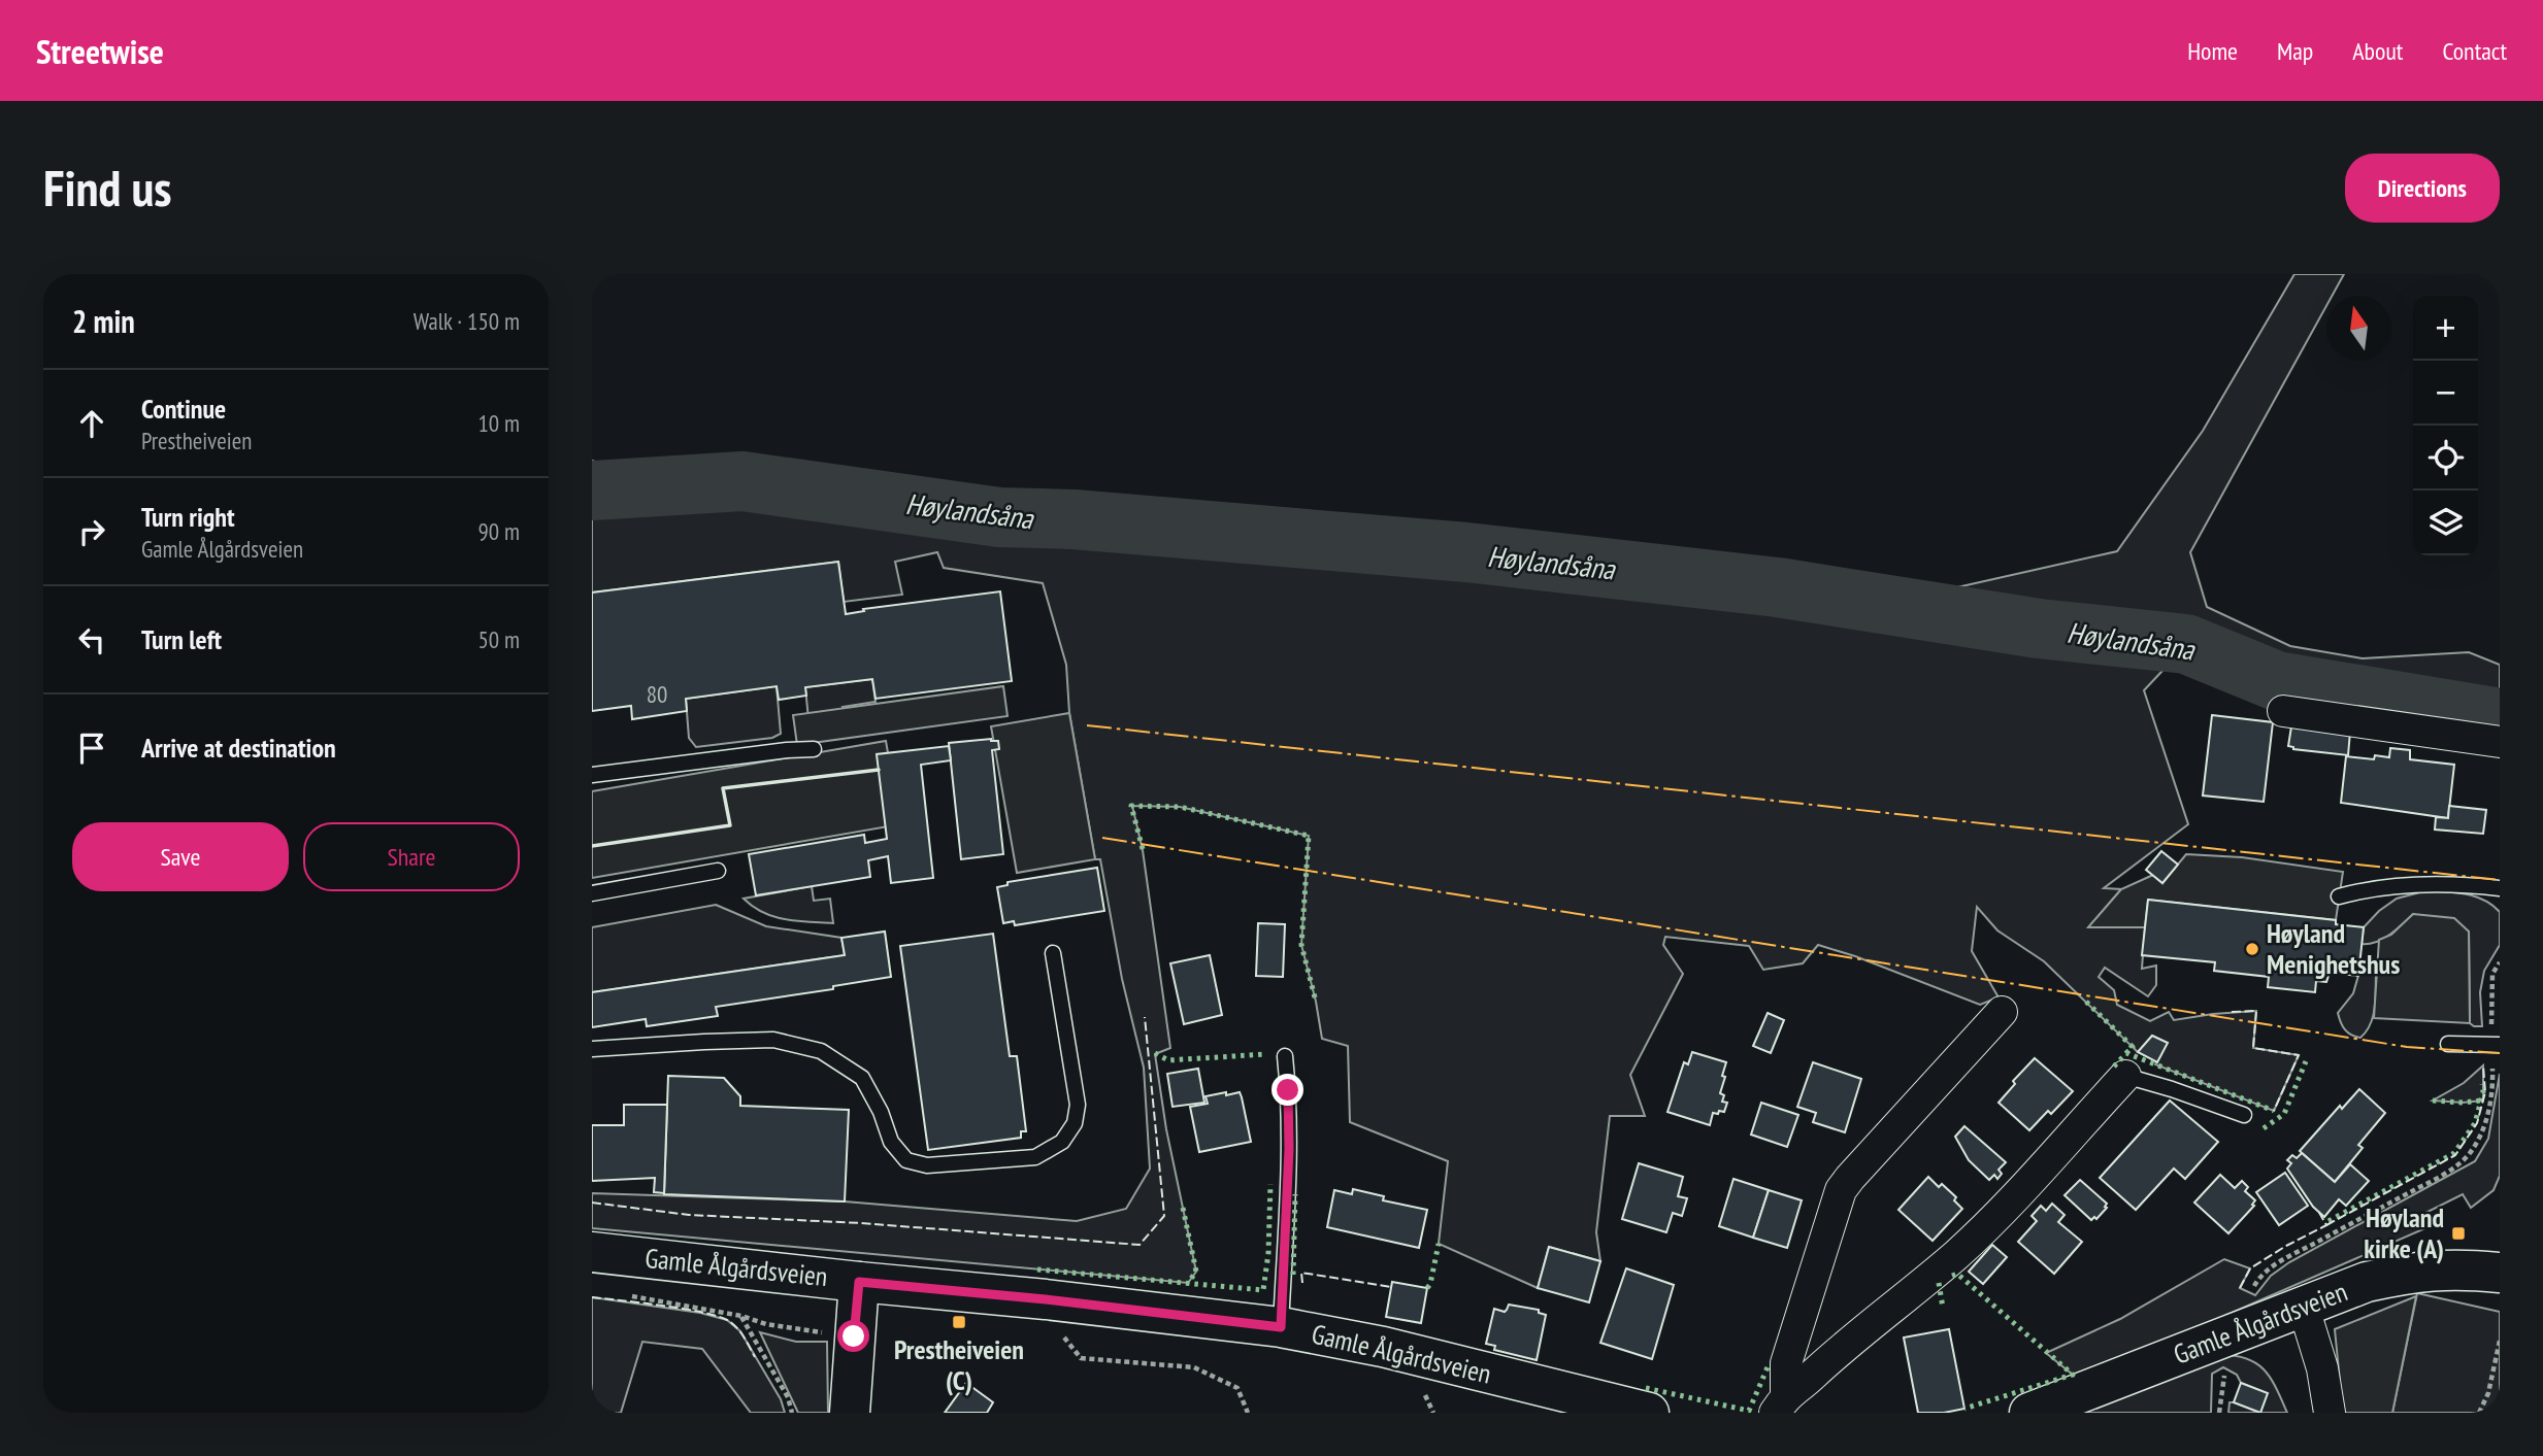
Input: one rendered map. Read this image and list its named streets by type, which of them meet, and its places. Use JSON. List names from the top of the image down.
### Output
{
  "streets": {
    "main road": ["Gamle Ålgårdsveien"]
  },
  "water": ["Høylandsåna"],
  "places": {
    "other": ["Høyland Menighetshus"],
    "transit": ["Høyland kirke (A)", "Prestheiveien (C)"]
  },
  "house_numbers": ["80"],
  "north": "top",
  "page": {
    "header": "Streetwise",
    "nav": [
      "Home",
      "Map",
      "About",
      "Contact"
    ],
    "buttons": [
      "Directions",
      ["Save", "Share"]
    ],
    "title": "Find us",
    "heading": ["2 min", "Walk · 150 m"],
    "map_buttons": ["+", "−"],
    "list": [
      ["Continue", "Prestheiveien", "10 m"],
      ["Turn right", "Gamle Ålgårdsveien", "90 m"],
      ["Turn left", "50 m"],
      "Arrive at destination"
    ]
  }
}
